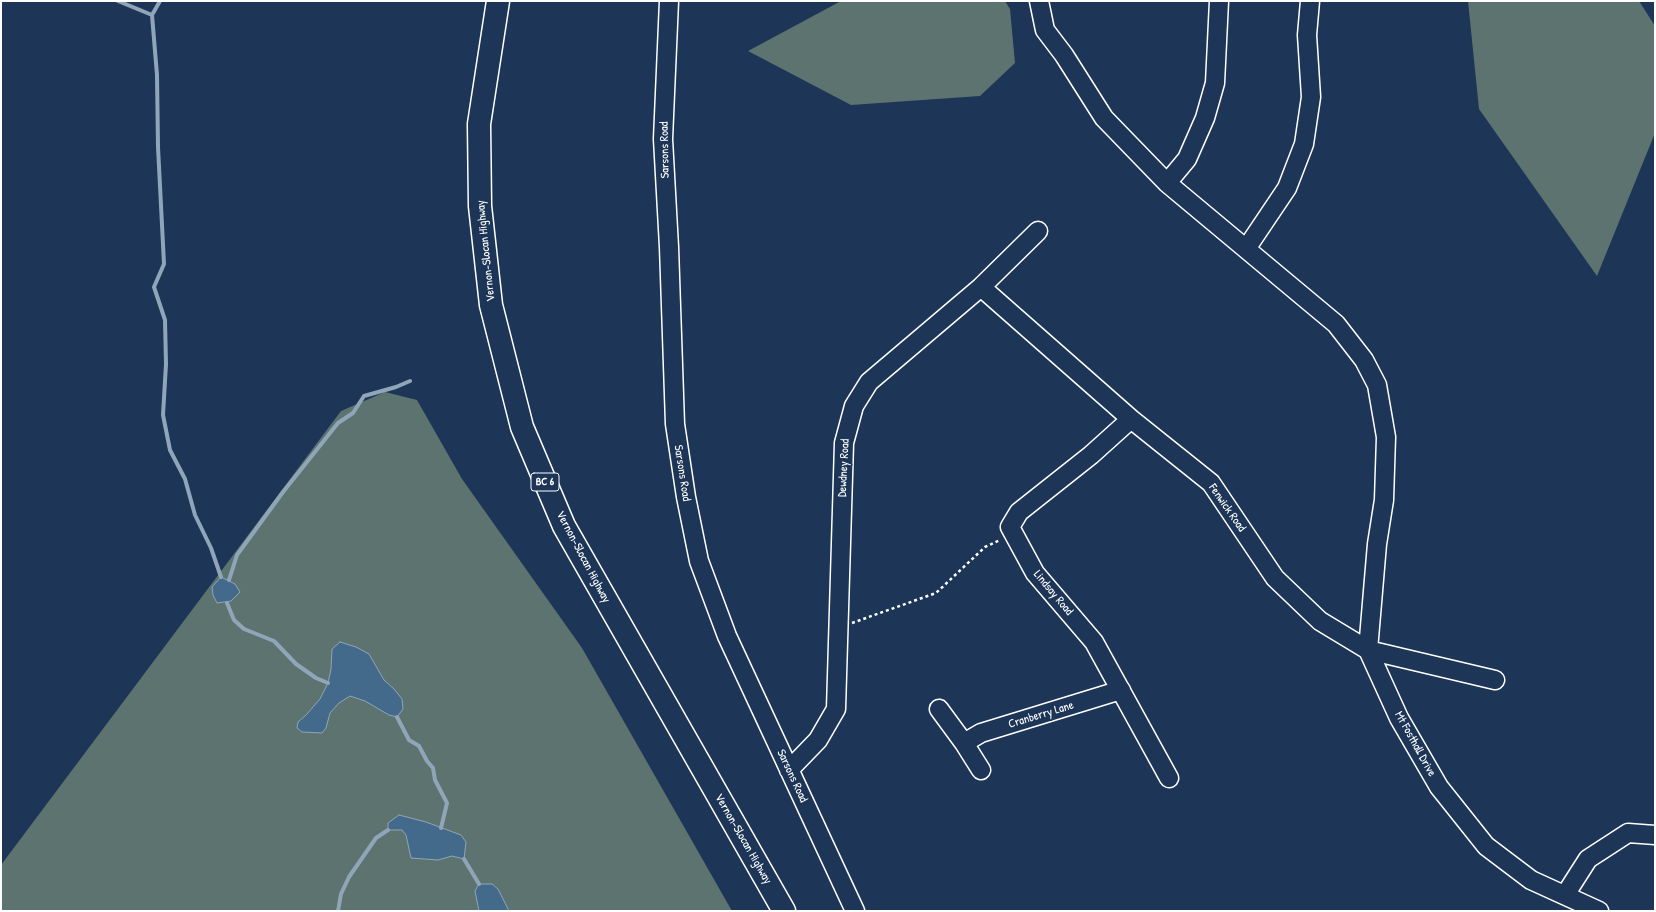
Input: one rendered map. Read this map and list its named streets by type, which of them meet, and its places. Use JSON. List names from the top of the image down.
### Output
{
  "streets": {
    "main road": ["Vernon-Slocan Highway", "BC 6"],
    "street": [
      "Sarsons Road",
      "Dewdney Road",
      "Fenwick Road",
      "Lindsay Road",
      "Cranberry Lane",
      "Mt Fosthall Drive"
    ]
  },
  "crossings": [
    ["Sarsons Road", "Dewdney Road"],
    ["Dewdney Road", "Fenwick Road"],
    ["Fenwick Road", "Mt Fosthall Drive"],
    ["Lindsay Road", "Cranberry Lane"]
  ]
}
